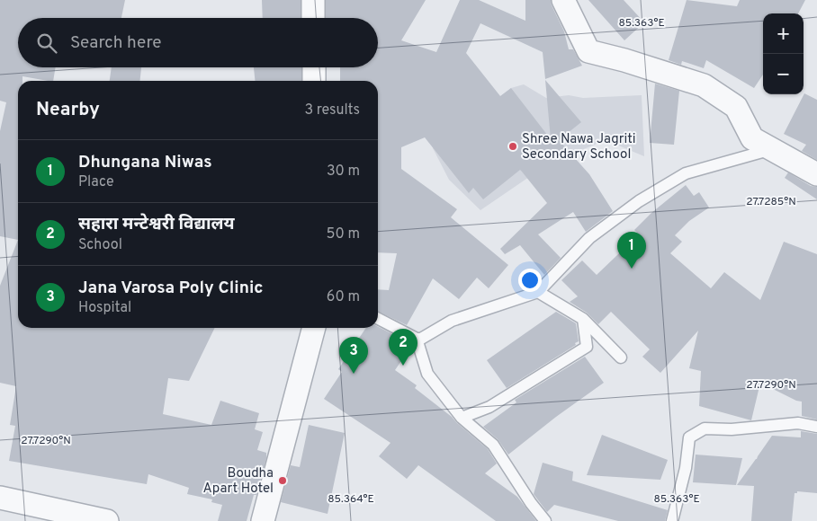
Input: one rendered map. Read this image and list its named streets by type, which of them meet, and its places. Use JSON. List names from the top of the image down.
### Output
{
  "places": ["Shree Nawa Jagriti Secondary School", "Boudha Apart Hotel"],
  "page": {
    "map_buttons": ["+", "−"],
    "search": "Search here",
    "heading": ["Nearby", "3 results"],
    "list": [
      {
        "mark": "1",
        "name": "Dhungana Niwas",
        "note": "Place",
        "value": "30 m"
      },
      {
        "mark": "2",
        "name": "सहारा मन्टेश्वरी विद्यालय",
        "note": "School",
        "value": "50 m"
      },
      {
        "mark": "3",
        "name": "Jana Varosa Poly Clinic",
        "note": "Hospital",
        "value": "60 m"
      }
    ],
    "pins": ["1", "2", "3"]
  },
  "coordinates": [
    "85.363°E",
    "27.7285°N",
    "27.7290°N",
    "85.364°E"
  ]
}
